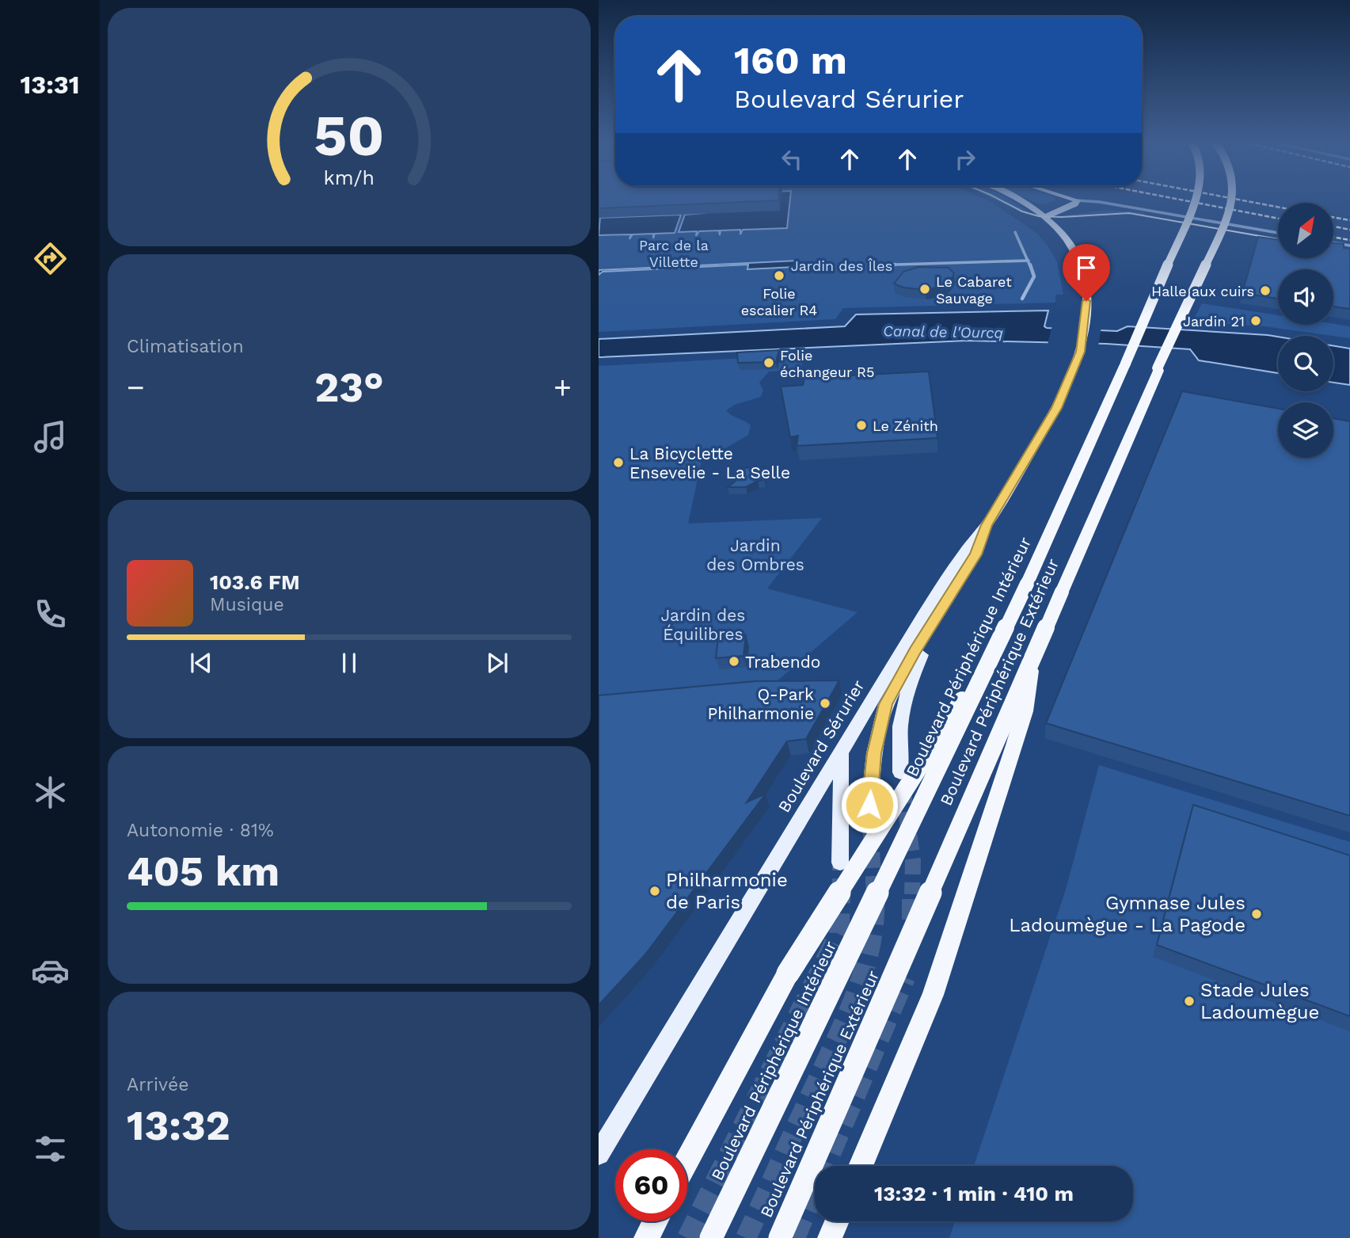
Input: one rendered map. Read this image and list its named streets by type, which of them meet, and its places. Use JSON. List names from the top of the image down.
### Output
{
  "streets": {
    "highway": ["Boulevard Périphérique Intérieur", "Boulevard Périphérique Extérieur"],
    "main road": ["Boulevard Sérurier"]
  },
  "water": ["Canal de l'Ourcq"],
  "parks": [
    "Parc de la Villette",
    "Jardin des Îles",
    "Jardin des Ombres",
    "Jardin des Équilibres"
  ],
  "places": [
    "Folie escalier R4",
    "Le Cabaret Sauvage",
    "Halle aux cuirs",
    "Jardin 21",
    "Folie échangeur R5",
    "Le Zénith",
    "La Bicyclette Ensevelie - La Selle",
    "Trabendo",
    "Q-Park Philharmonie",
    "Philharmonie de Paris",
    "Gymnase Jules Ladoumègue - La Pagode",
    "Stade Jules Ladoumègue"
  ],
  "north": "top right",
  "page": {
    "tabs": "13:31",
    "turn": ["160 m", "Boulevard Sérurier"],
    "tile": [
      "Climatisation",
      ["Autonomie · 81%", "405 km"],
      ["Arrivée", "13:32"]
    ],
    "heat": ["−", "23°", "+"],
    "song": ["103.6 FM", "Musique"],
    "limit": "60",
    "trip": "13:32 · 1 min · 410 m",
    "gauge": ["50", "km/h"]
  }
}
